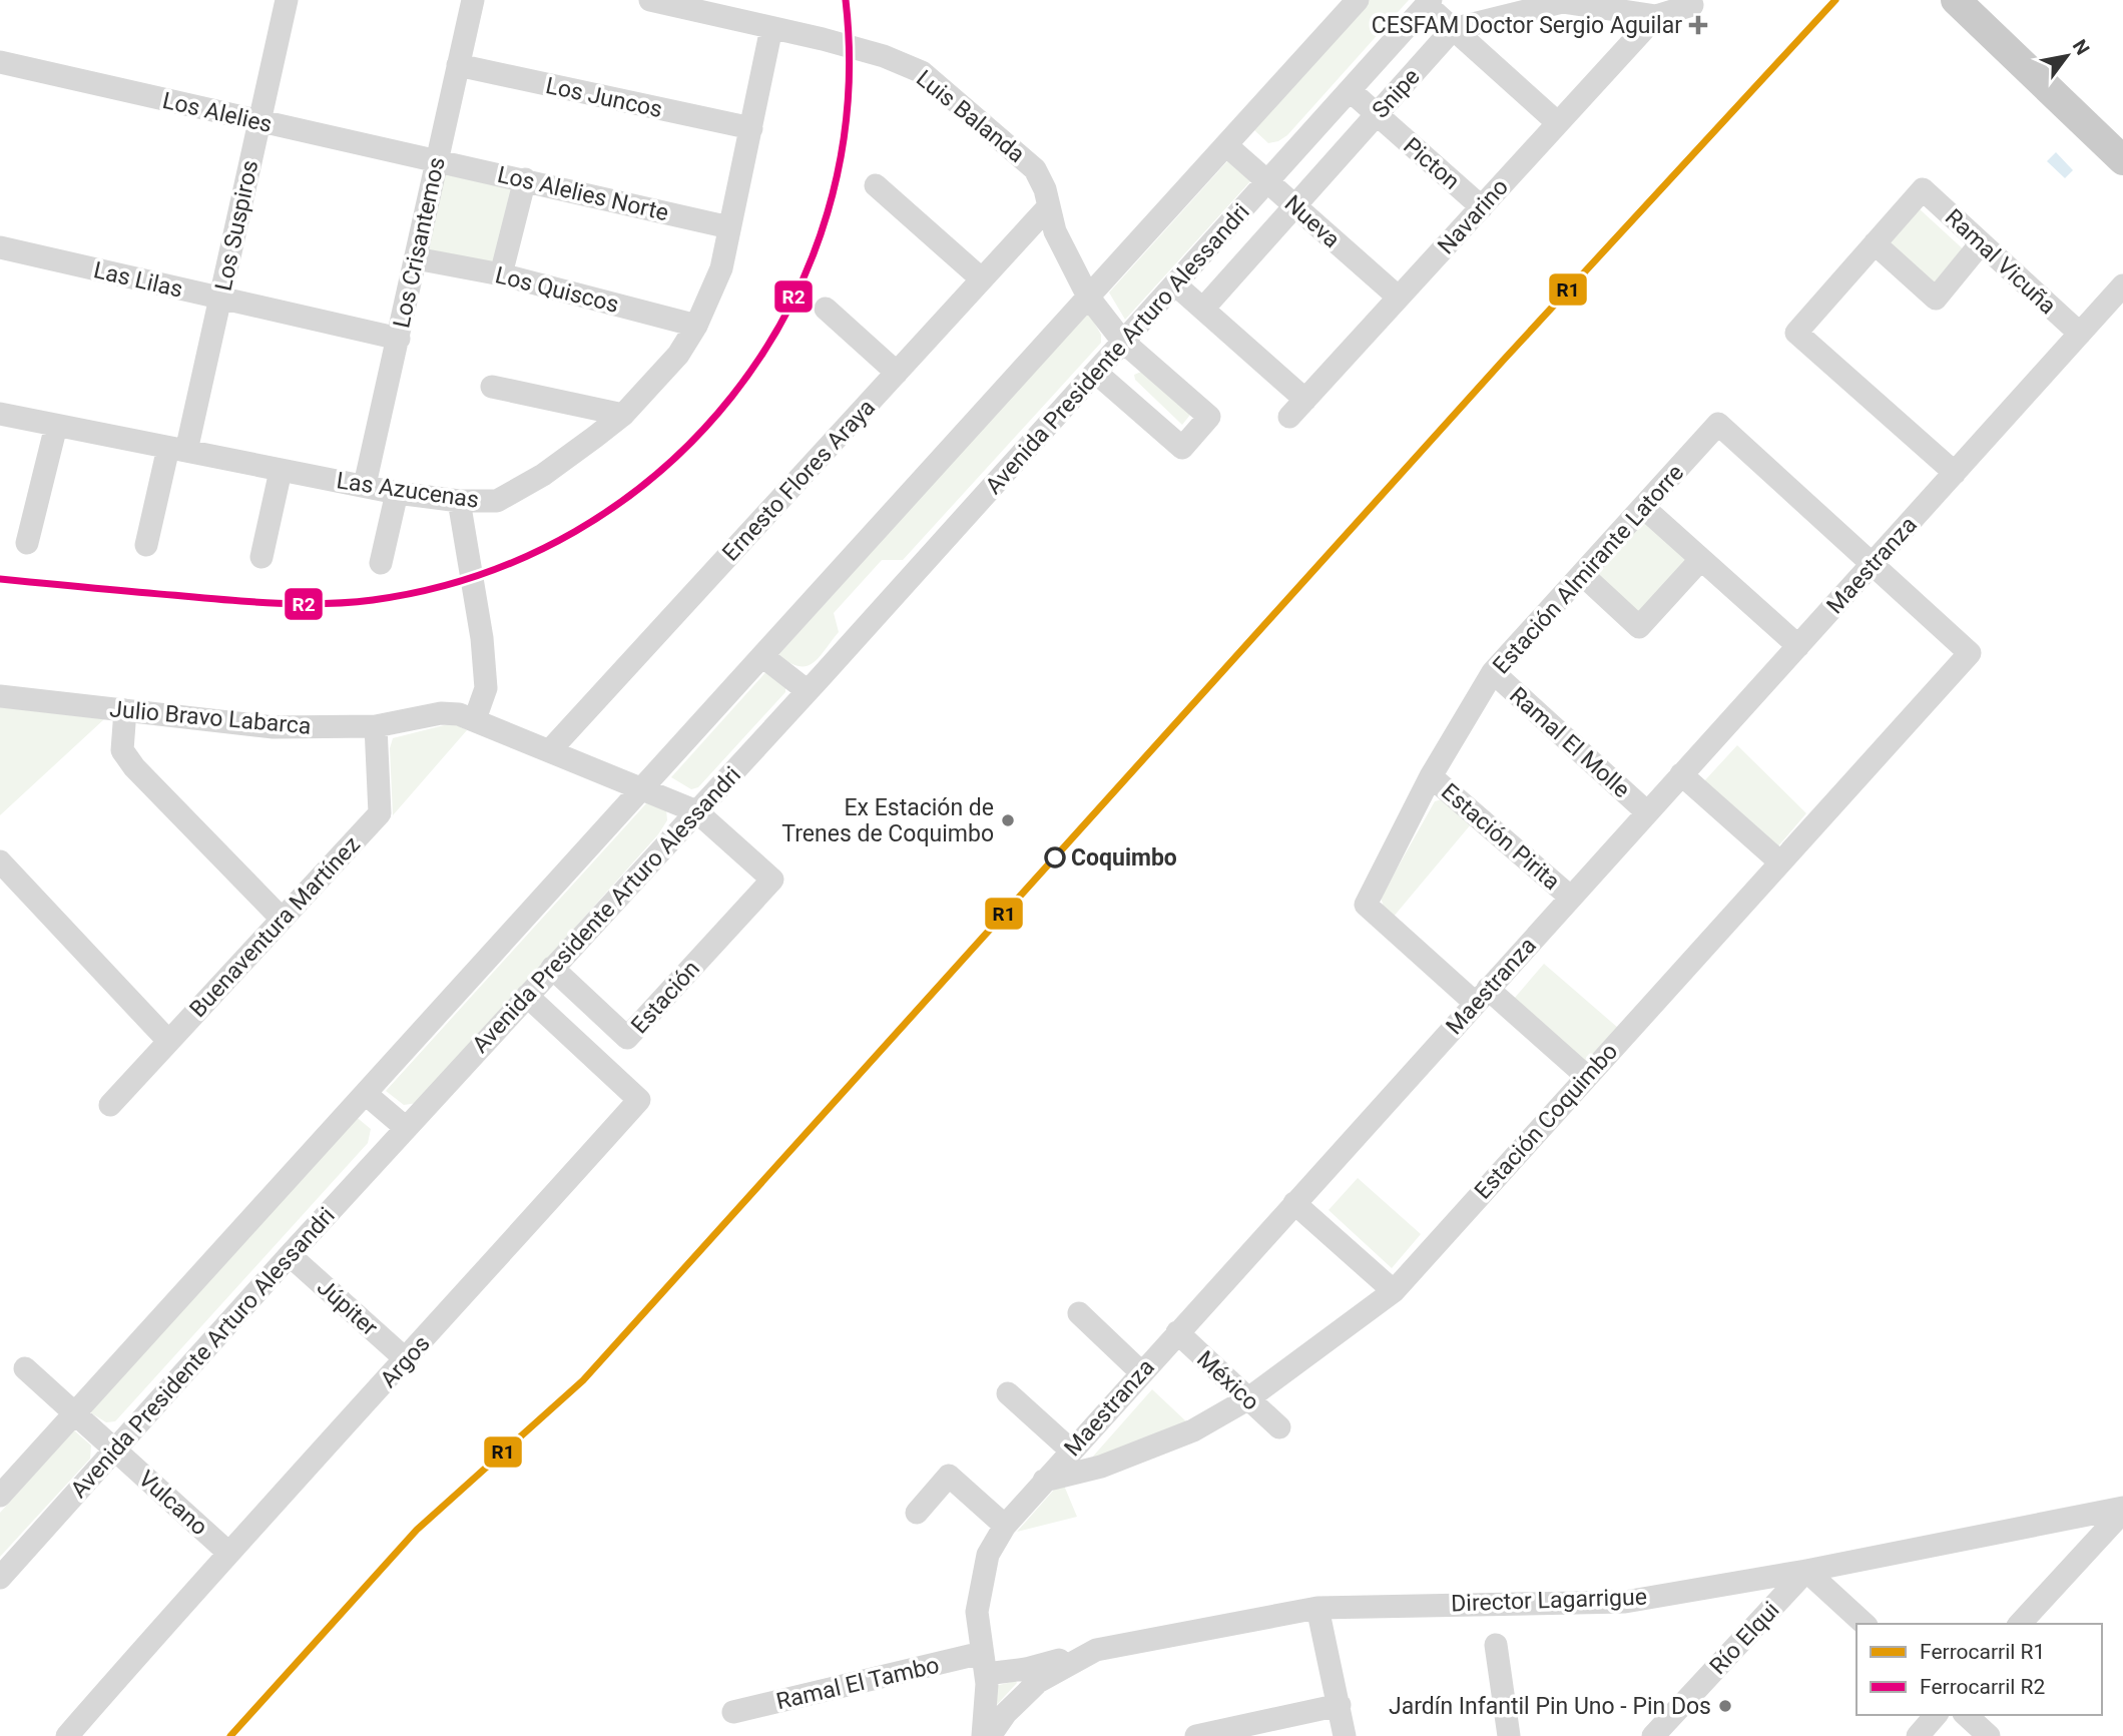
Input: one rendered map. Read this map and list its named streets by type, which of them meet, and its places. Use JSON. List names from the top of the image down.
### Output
{
  "streets": {
    "street": [
      "Snipe",
      "Los Juncos",
      "Los Alelies",
      "Luis Balanda",
      "Picton",
      "Los Alelies Norte",
      "Navarino",
      "Nueva",
      "Los Suspiros",
      "Los Crisantemos",
      "Ramal Vicuña",
      "Las Lilas",
      "Los Quiscos",
      "Avenida Presidente Arturo Alessandri",
      "Ernesto Flores Araya",
      "Las Azucenas",
      "Maestranza",
      "Estación Almirante Latorre",
      "Julio Bravo Labarca",
      "Ramal El Molle",
      "Estación Pirita",
      "Buenaventura Martínez",
      "Estación",
      "Estación Coquimbo",
      "Júpiter",
      "Argos",
      "México",
      "Vulcano",
      "Director Lagarrigue",
      "Río Elqui",
      "Ramal El Tambo"
    ]
  },
  "crossings": [
    ["Snipe", "Picton"],
    ["Snipe", "Nueva"],
    ["Los Juncos", "Los Crisantemos"],
    ["Los Juncos", "Las Azucenas"],
    ["Los Alelies", "Los Alelies Norte"],
    ["Los Alelies", "Los Suspiros"],
    ["Los Alelies", "Los Crisantemos"],
    ["Luis Balanda", "Avenida Presidente Arturo Alessandri"],
    ["Luis Balanda", "Ernesto Flores Araya"],
    ["Luis Balanda", "Las Azucenas"],
    ["Picton", "Navarino"],
    ["Picton", "Avenida Presidente Arturo Alessandri"],
    ["Los Alelies Norte", "Los Crisantemos"],
    ["Los Alelies Norte", "Las Azucenas"],
    ["Navarino", "Nueva"],
    ["Nueva", "Avenida Presidente Arturo Alessandri"],
    ["Los Suspiros", "Las Lilas"],
    ["Los Suspiros", "Las Azucenas"],
    ["Los Crisantemos", "Las Lilas"],
    ["Los Crisantemos", "Los Quiscos"],
    ["Los Crisantemos", "Las Azucenas"],
    ["Ramal Vicuña", "Maestranza"],
    ["Los Quiscos", "Las Azucenas"],
    ["Avenida Presidente Arturo Alessandri", "Julio Bravo Labarca"],
    ["Avenida Presidente Arturo Alessandri", "Estación"],
    ["Avenida Presidente Arturo Alessandri", "Júpiter"],
    ["Avenida Presidente Arturo Alessandri", "Argos"],
    ["Avenida Presidente Arturo Alessandri", "Vulcano"],
    ["Ernesto Flores Araya", "Julio Bravo Labarca"],
    ["Maestranza", "Estación Almirante Latorre"],
    ["Maestranza", "Ramal El Molle"],
    ["Maestranza", "Estación Pirita"],
    ["Maestranza", "Estación Coquimbo"],
    ["Maestranza", "México"],
    ["Maestranza", "Director Lagarrigue"],
    ["Maestranza", "Ramal El Tambo"],
    ["Estación Almirante Latorre", "Ramal El Molle"],
    ["Estación Almirante Latorre", "Estación Pirita"],
    ["Estación Almirante Latorre", "Estación Coquimbo"],
    ["Julio Bravo Labarca", "Buenaventura Martínez"],
    ["Julio Bravo Labarca", "Estación"],
    ["Estación Coquimbo", "México"],
    ["Júpiter", "Argos"],
    ["Argos", "Vulcano"],
    ["Director Lagarrigue", "Río Elqui"],
    ["Director Lagarrigue", "Ramal El Tambo"]
  ],
  "places": {
    "health": ["CESFAM Doctor Sergio Aguilar"],
    "other": ["Ex Estación de Trenes de Coquimbo", "Coquimbo", "Jardín Infantil Pin Uno - Pin Dos"]
  },
  "lines": ["rail line R1", "rail line R2"],
  "legend": ["Ferrocarril R1", "Ferrocarril R2"],
  "north": "top right"
}
